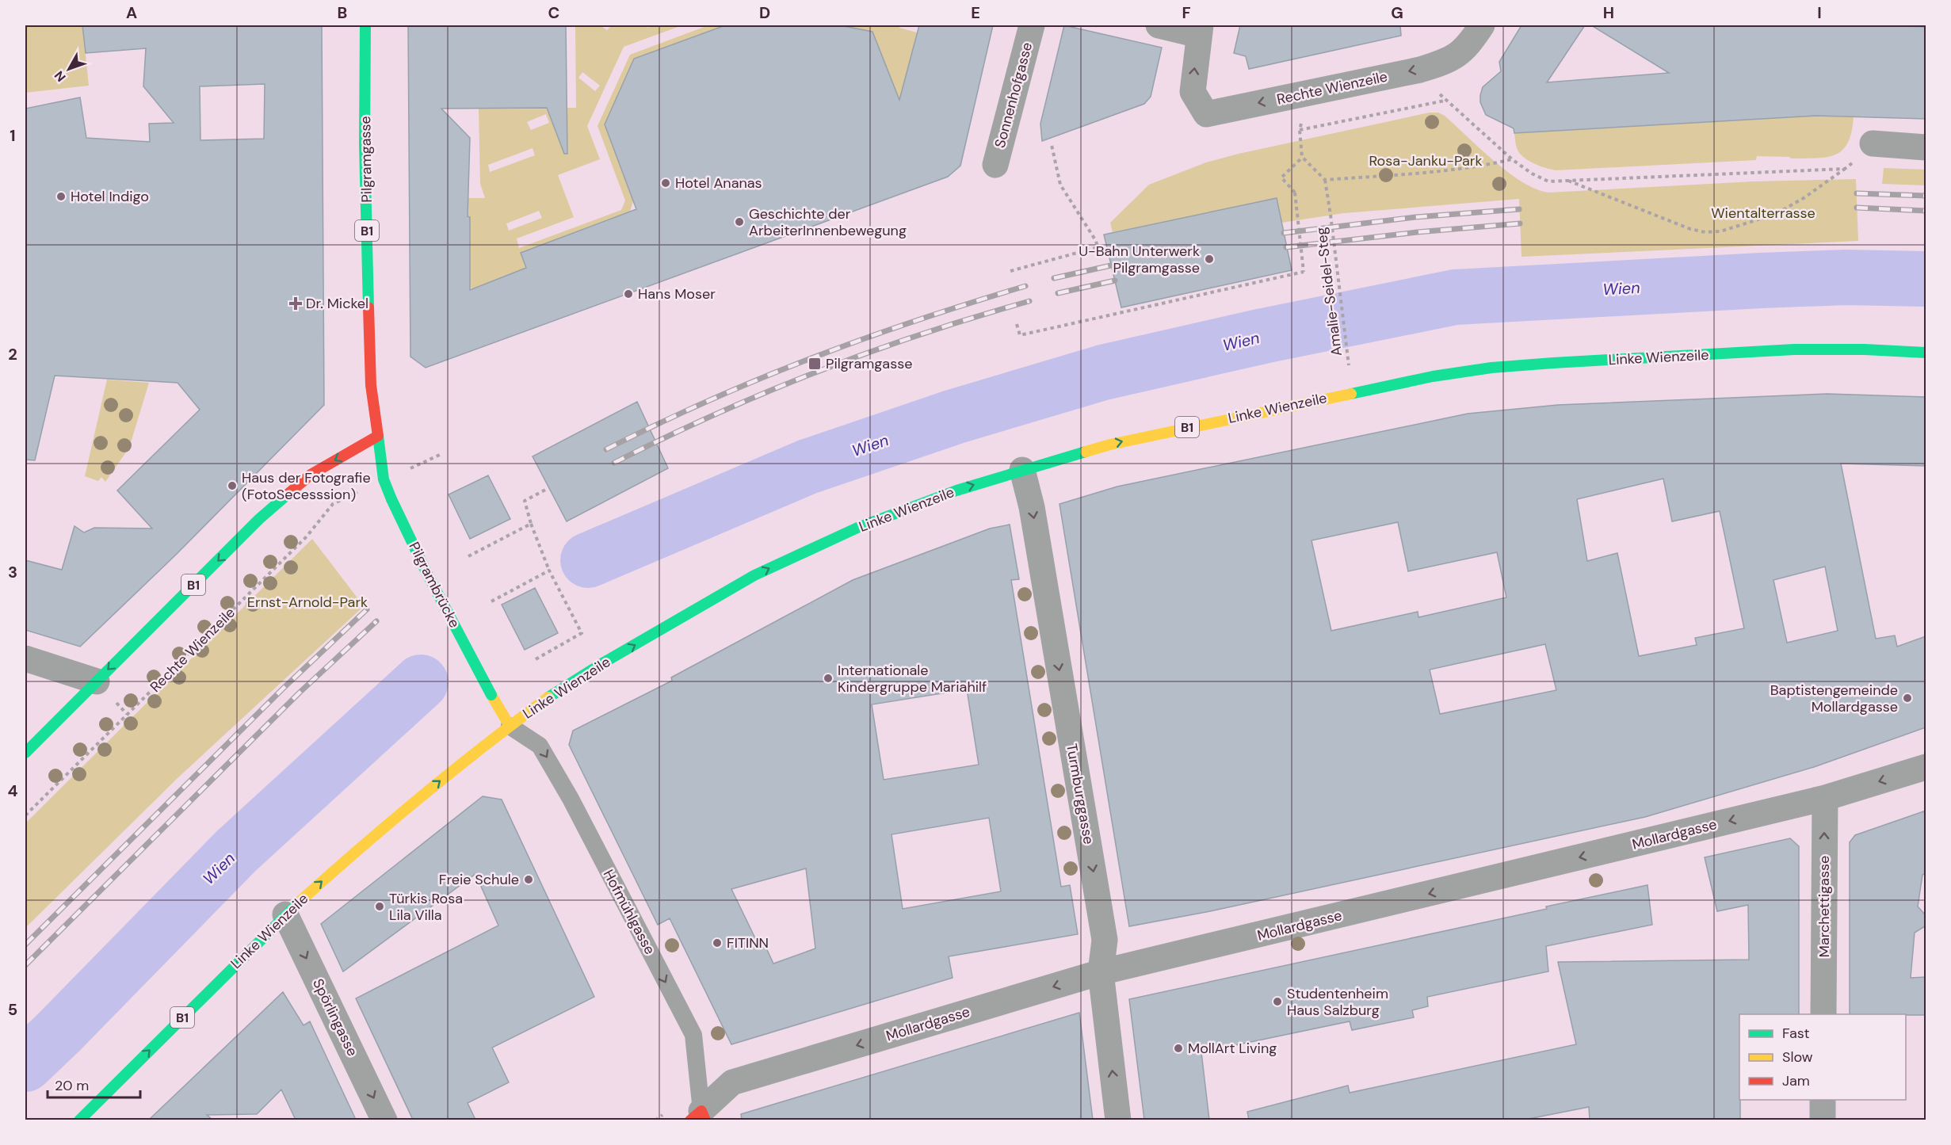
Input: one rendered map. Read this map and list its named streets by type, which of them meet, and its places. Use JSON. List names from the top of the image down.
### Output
{
  "streets": {
    "main road": [
      "Pilgramgasse",
      "B1",
      "Linke Wienzeile",
      "Pilgrambrücke"
    ],
    "street": [
      "Rechte Wienzeile",
      "Sonnenhofgasse",
      "Turmburggasse",
      "Mollardgasse",
      "Marchettigasse",
      "Spörlingasse"
    ],
    "lane": ["Hofmühlgasse"],
    "path": ["Amalie-Seidel-Steg"]
  },
  "crossings": [
    ["Rechte Wienzeile", "Pilgrambrücke"],
    ["Pilgramgasse", "B1"],
    ["Pilgramgasse", "Pilgrambrücke"],
    ["B1", "Pilgrambrücke"],
    ["Linke Wienzeile", "Pilgrambrücke"],
    ["Linke Wienzeile", "Turmburggasse"],
    ["Linke Wienzeile", "Hofmühlgasse"],
    ["Linke Wienzeile", "Spörlingasse"],
    ["Pilgrambrücke", "Hofmühlgasse"],
    ["Turmburggasse", "Mollardgasse"],
    ["Mollardgasse", "Marchettigasse"],
    ["Mollardgasse", "Hofmühlgasse"]
  ],
  "one_way": [
    "Linke Wienzeile",
    "Mollardgasse",
    "Marchettigasse",
    "Hofmühlgasse",
    "Spörlingasse"
  ],
  "water": ["Wien"],
  "parks": ["Rosa-Janku-Park", "Wientalterrasse", "Ernst-Arnold-Park"],
  "places": {
    "other": [
      "Hotel Ananas",
      "Hotel Indigo",
      "Geschichte der ArbeiterInnenbewegung",
      "U-Bahn Unterwerk Pilgramgasse",
      "Hans Moser",
      "Haus der Fotografie (FotoSecesssion)",
      "Internationale Kindergruppe Mariahilf",
      "Baptistengemeinde Mollardgasse",
      "Freie Schule",
      "Türkis Rosa Lila Villa",
      "FITINN",
      "Studentenheim Haus Salzburg",
      "MollArt Living"
    ],
    "health": ["Dr. Mickel"],
    "transit": ["Pilgramgasse"]
  },
  "legend": ["Fast", "Slow", "Jam"],
  "scale_bar": "20 m",
  "north": "bottom left",
  "grid": {
    "columns": [
      "A",
      "B",
      "C",
      "D",
      "E",
      "F",
      "G",
      "H",
      "I"
    ],
    "rows": [
      "1",
      "2",
      "3",
      "4",
      "5"
    ]
  }
}
